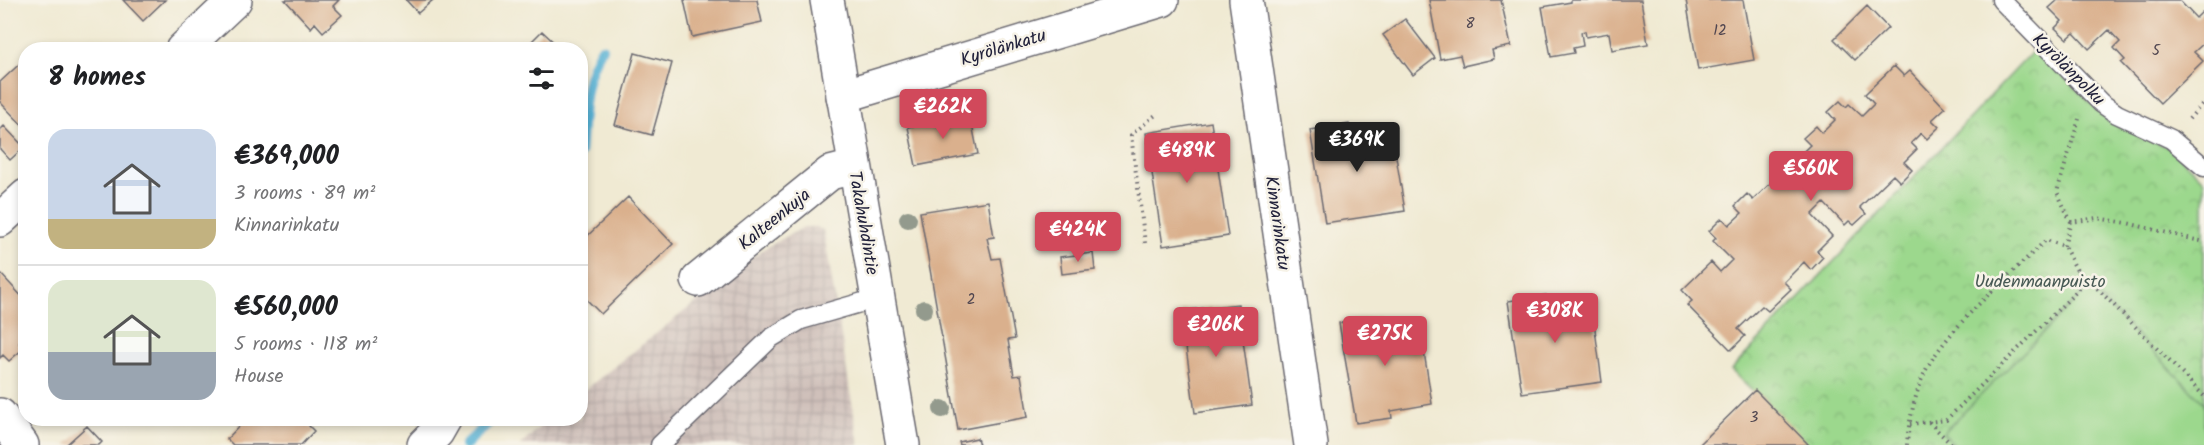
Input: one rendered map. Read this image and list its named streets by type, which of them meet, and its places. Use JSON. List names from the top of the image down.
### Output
{
  "streets": {
    "street": [
      "Kyrölänkatu",
      "Kalteenkuja",
      "Takahuhdintie",
      "Kinnarinkatu"
    ],
    "lane": ["Kyrölänpolku"]
  },
  "crossings": [
    ["Kyrölänkatu", "Takahuhdintie"],
    ["Kalteenkuja", "Takahuhdintie"]
  ],
  "parks": ["Uudenmaanpuisto"],
  "house_numbers": [
    "8",
    "12",
    "5",
    "2",
    "3"
  ],
  "page": {
    "heading": "8 homes",
    "price": [
      "€262K",
      "€369K",
      "€489K",
      "€560K",
      "€424K",
      "€308K",
      "€206K",
      "€275K"
    ],
    "list": [
      {
        "name": "€369,000",
        "note": "3 rooms · 89 m² · Kinnarinkatu"
      },
      {
        "name": "€560,000",
        "note": "5 rooms · 118 m² · House"
      }
    ]
  }
}
